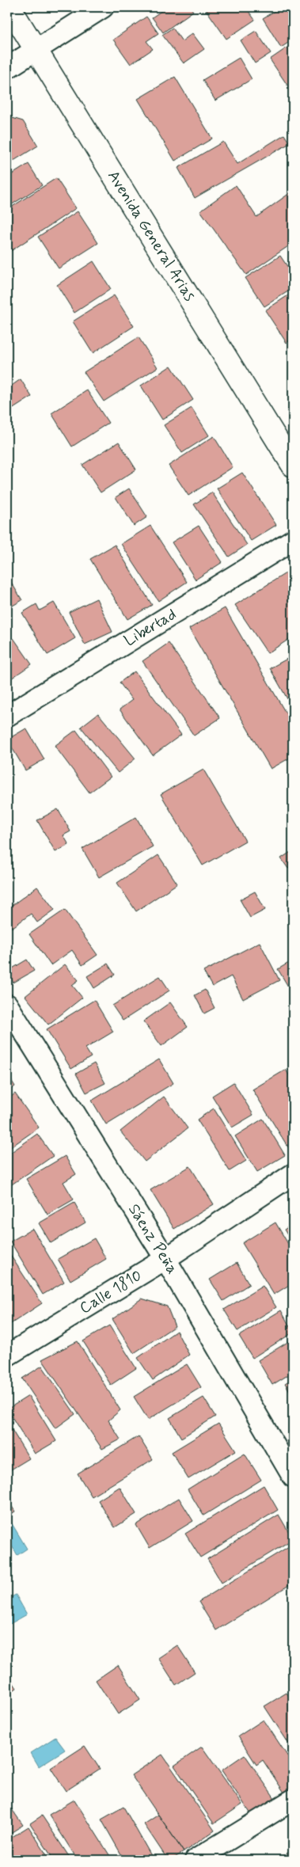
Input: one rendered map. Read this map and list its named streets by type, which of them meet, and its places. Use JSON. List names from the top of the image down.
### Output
{
  "streets": {
    "main road": ["Avenida General Arias"],
    "street": ["Libertad", "Sáenz Peña", "Calle 1810"]
  },
  "crossings": [
    ["Sáenz Peña", "Calle 1810"]
  ]
}
